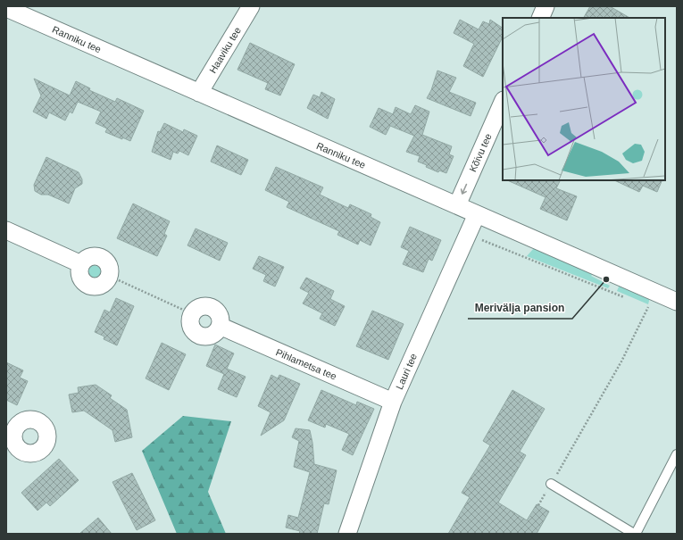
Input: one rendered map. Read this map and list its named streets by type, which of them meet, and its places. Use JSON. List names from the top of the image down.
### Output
{
  "streets": {
    "street": [
      "Ranniku tee",
      "Haaviku tee",
      "Kõivu tee",
      "Pihlametsa tee",
      "Lauri tee"
    ]
  },
  "crossings": [
    ["Ranniku tee", "Haaviku tee"],
    ["Ranniku tee", "Kõivu tee"],
    ["Ranniku tee", "Lauri tee"],
    ["Pihlametsa tee", "Lauri tee"]
  ],
  "one_way": ["Kõivu tee"],
  "places": ["Merivälja pansion"]
}
